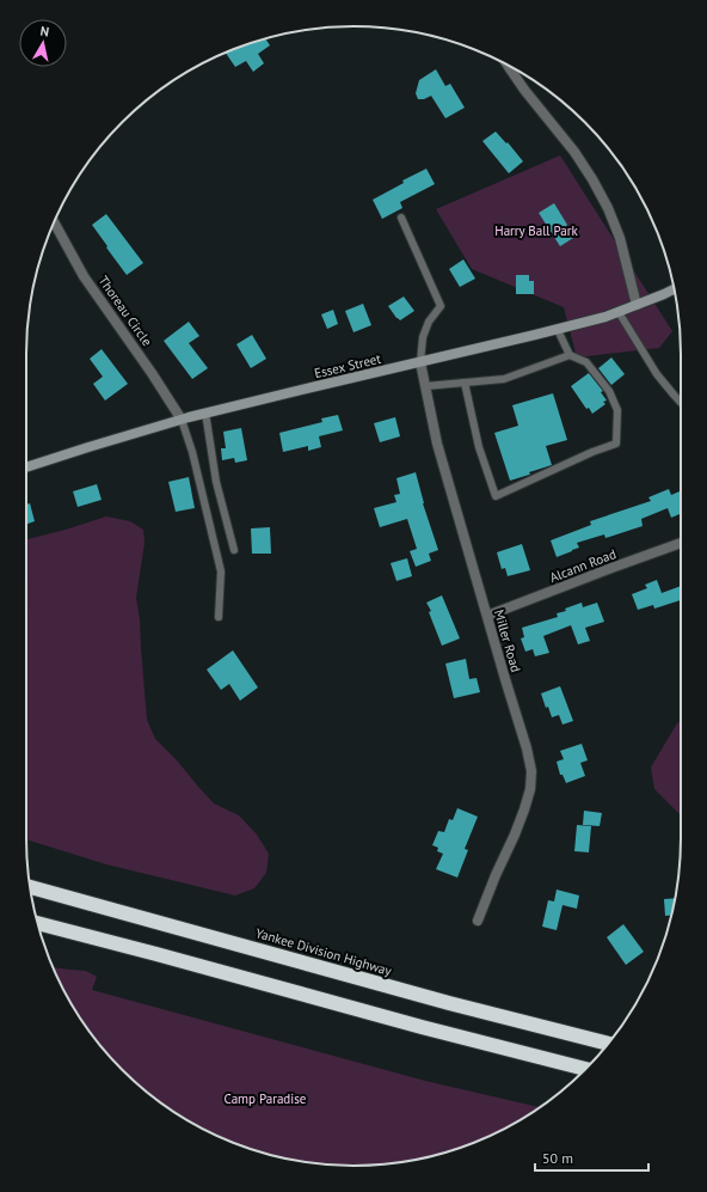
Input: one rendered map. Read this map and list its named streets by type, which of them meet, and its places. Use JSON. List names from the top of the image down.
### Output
{
  "streets": {
    "highway": ["Yankee Division Highway"],
    "main road": ["Essex Street"],
    "street": ["Thoreau Circle", "Alcann Road", "Miller Road"]
  },
  "crossings": [
    ["Thoreau Circle", "Essex Street"],
    ["Essex Street", "Miller Road"],
    ["Alcann Road", "Miller Road"]
  ],
  "parks": ["Harry Ball Park", "Camp Paradise"],
  "scale_bar": "50 m",
  "north": "top"
}
